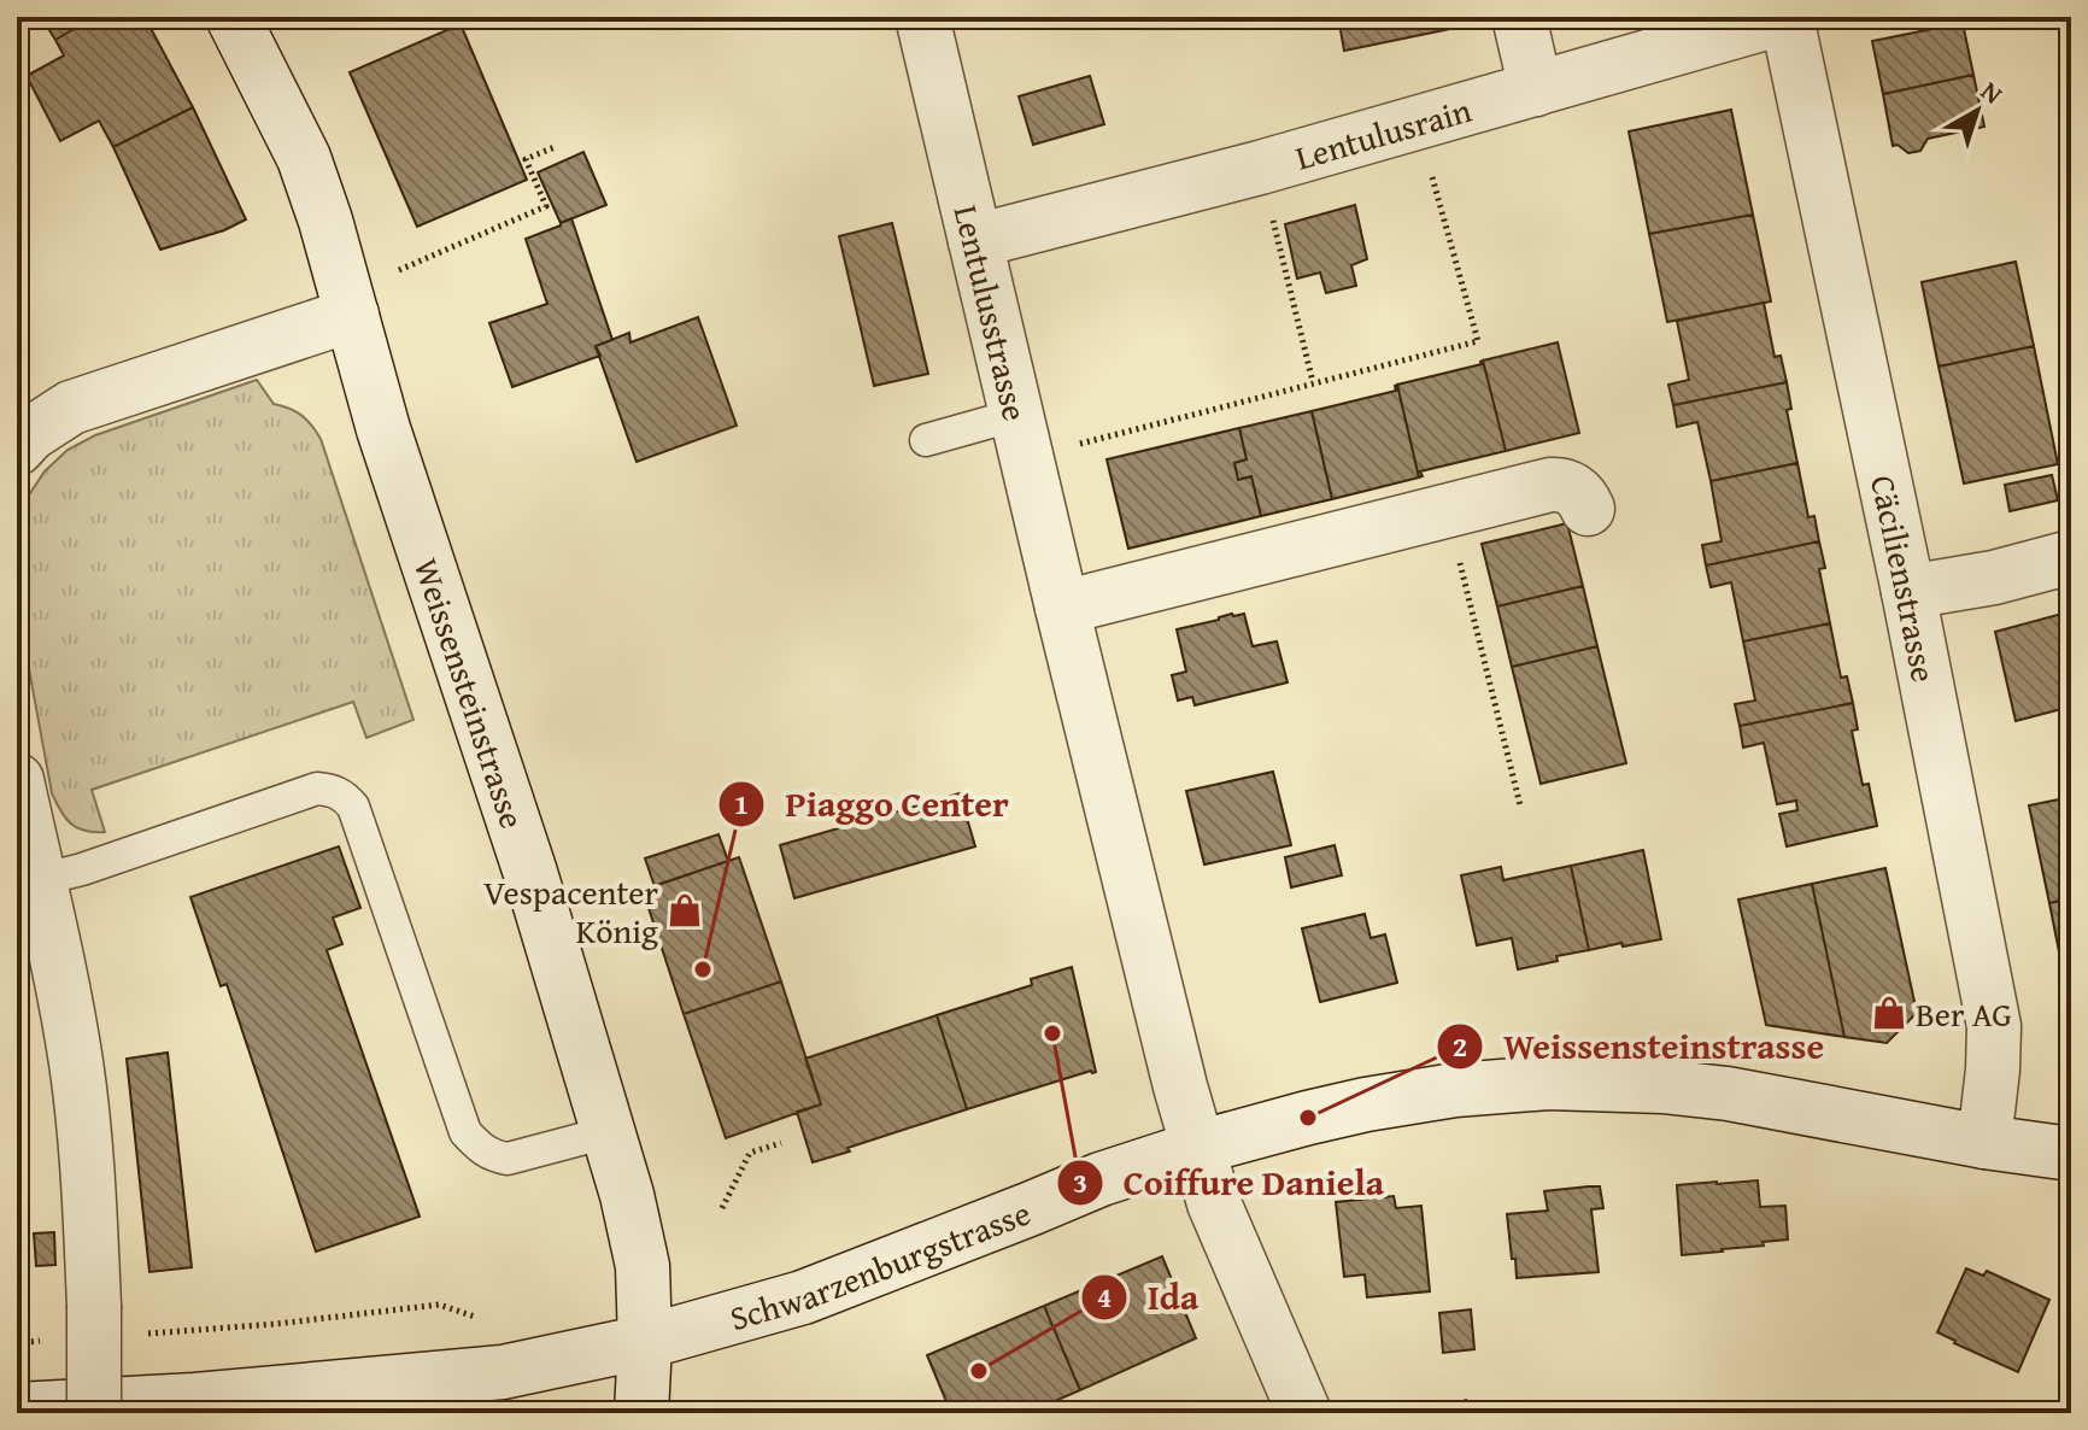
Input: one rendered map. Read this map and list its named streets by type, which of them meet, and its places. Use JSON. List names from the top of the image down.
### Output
{
  "streets": {
    "street": [
      "Lentulusrain",
      "Lentulusstrasse",
      "Cäcilienstrasse",
      "Weissensteinstrasse",
      "Schwarzenburgstrasse"
    ]
  },
  "crossings": [
    ["Lentulusrain", "Lentulusstrasse"],
    ["Lentulusrain", "Cäcilienstrasse"],
    ["Lentulusstrasse", "Schwarzenburgstrasse"],
    ["Cäcilienstrasse", "Schwarzenburgstrasse"],
    ["Weissensteinstrasse", "Schwarzenburgstrasse"]
  ],
  "places": {
    "shop": ["Vespacenter König", "Ber AG"],
    "other": [
      "Piaggo Center",
      "Coiffure Daniela",
      "Weissensteinstrasse",
      "Ida"
    ]
  },
  "north": "top right"
}
